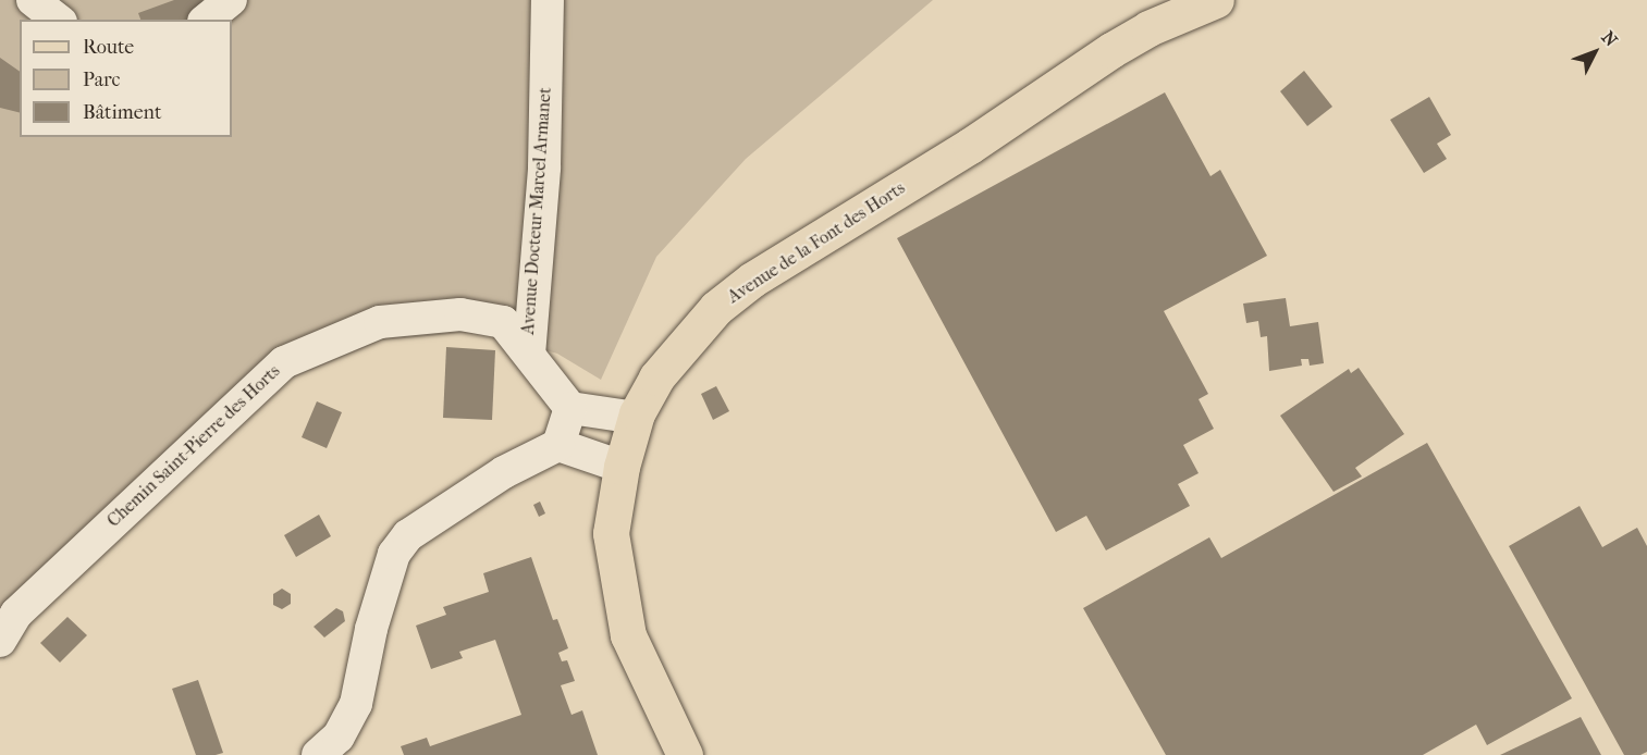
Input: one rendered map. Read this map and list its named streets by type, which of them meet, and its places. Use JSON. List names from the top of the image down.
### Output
{
  "streets": {
    "main road": ["Avenue de la Font des Horts"],
    "street": ["Avenue Docteur Marcel Armanet", "Chemin Saint-Pierre des Horts"]
  },
  "crossings": [
    ["Avenue Docteur Marcel Armanet", "Chemin Saint-Pierre des Horts"]
  ],
  "legend": ["Route", "Parc", "Bâtiment"],
  "north": "top right"
}
